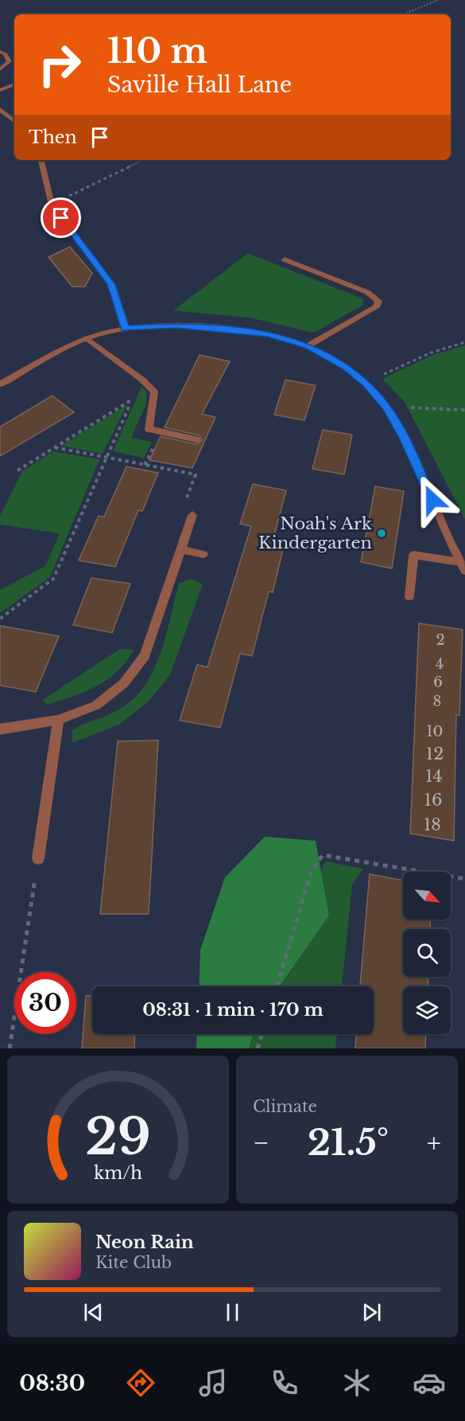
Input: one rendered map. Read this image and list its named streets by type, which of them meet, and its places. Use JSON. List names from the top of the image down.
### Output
{
  "places": ["Noah's Ark Kindergarten"],
  "house_numbers": [
    "2",
    "4",
    "6",
    "8",
    "10",
    "12",
    "14",
    "16",
    "18"
  ],
  "north": "bottom right",
  "page": {
    "turn": ["110 m", "Saville Hall Lane"],
    "then": "Then",
    "limit": "30",
    "trip": "08:31 · 1 min · 170 m",
    "tile": "Climate",
    "heat": ["−", "21.5°", "+"],
    "song": ["Neon Rain", "Kite Club"],
    "tabs": "08:30",
    "gauge": ["29", "km/h"]
  }
}
